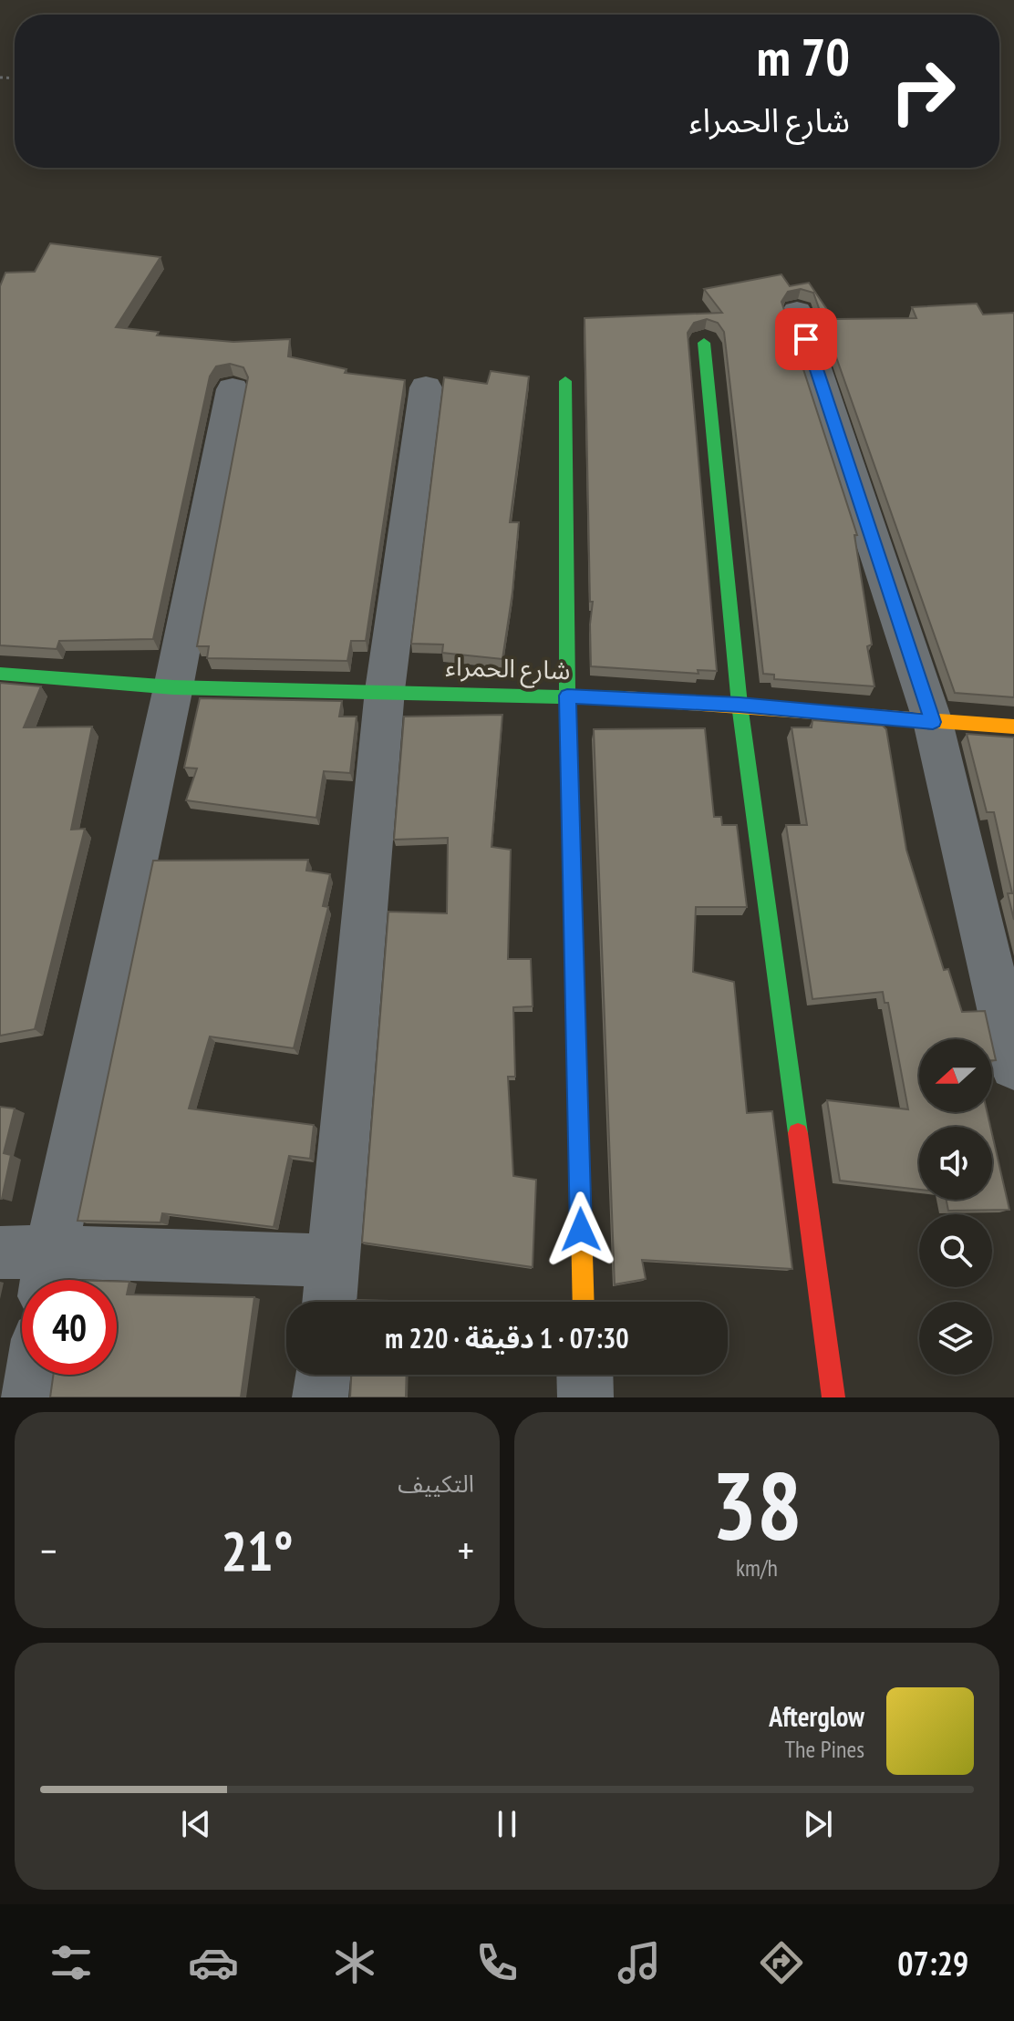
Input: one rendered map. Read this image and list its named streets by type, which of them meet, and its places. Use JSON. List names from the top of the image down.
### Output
{
  "streets": {
    "street": ["شارع الحمراء"]
  },
  "north": "left",
  "page": {
    "turn": ["70 m", "شارع الحمراء"],
    "limit": "40",
    "trip": "07:30 · 1 دقيقة · 220 m",
    "tile": [
      ["38", "km/h"],
      "التكييف"
    ],
    "heat": ["−", "21°", "+"],
    "song": ["Afterglow", "The Pines"],
    "tabs": "07:29"
  }
}
